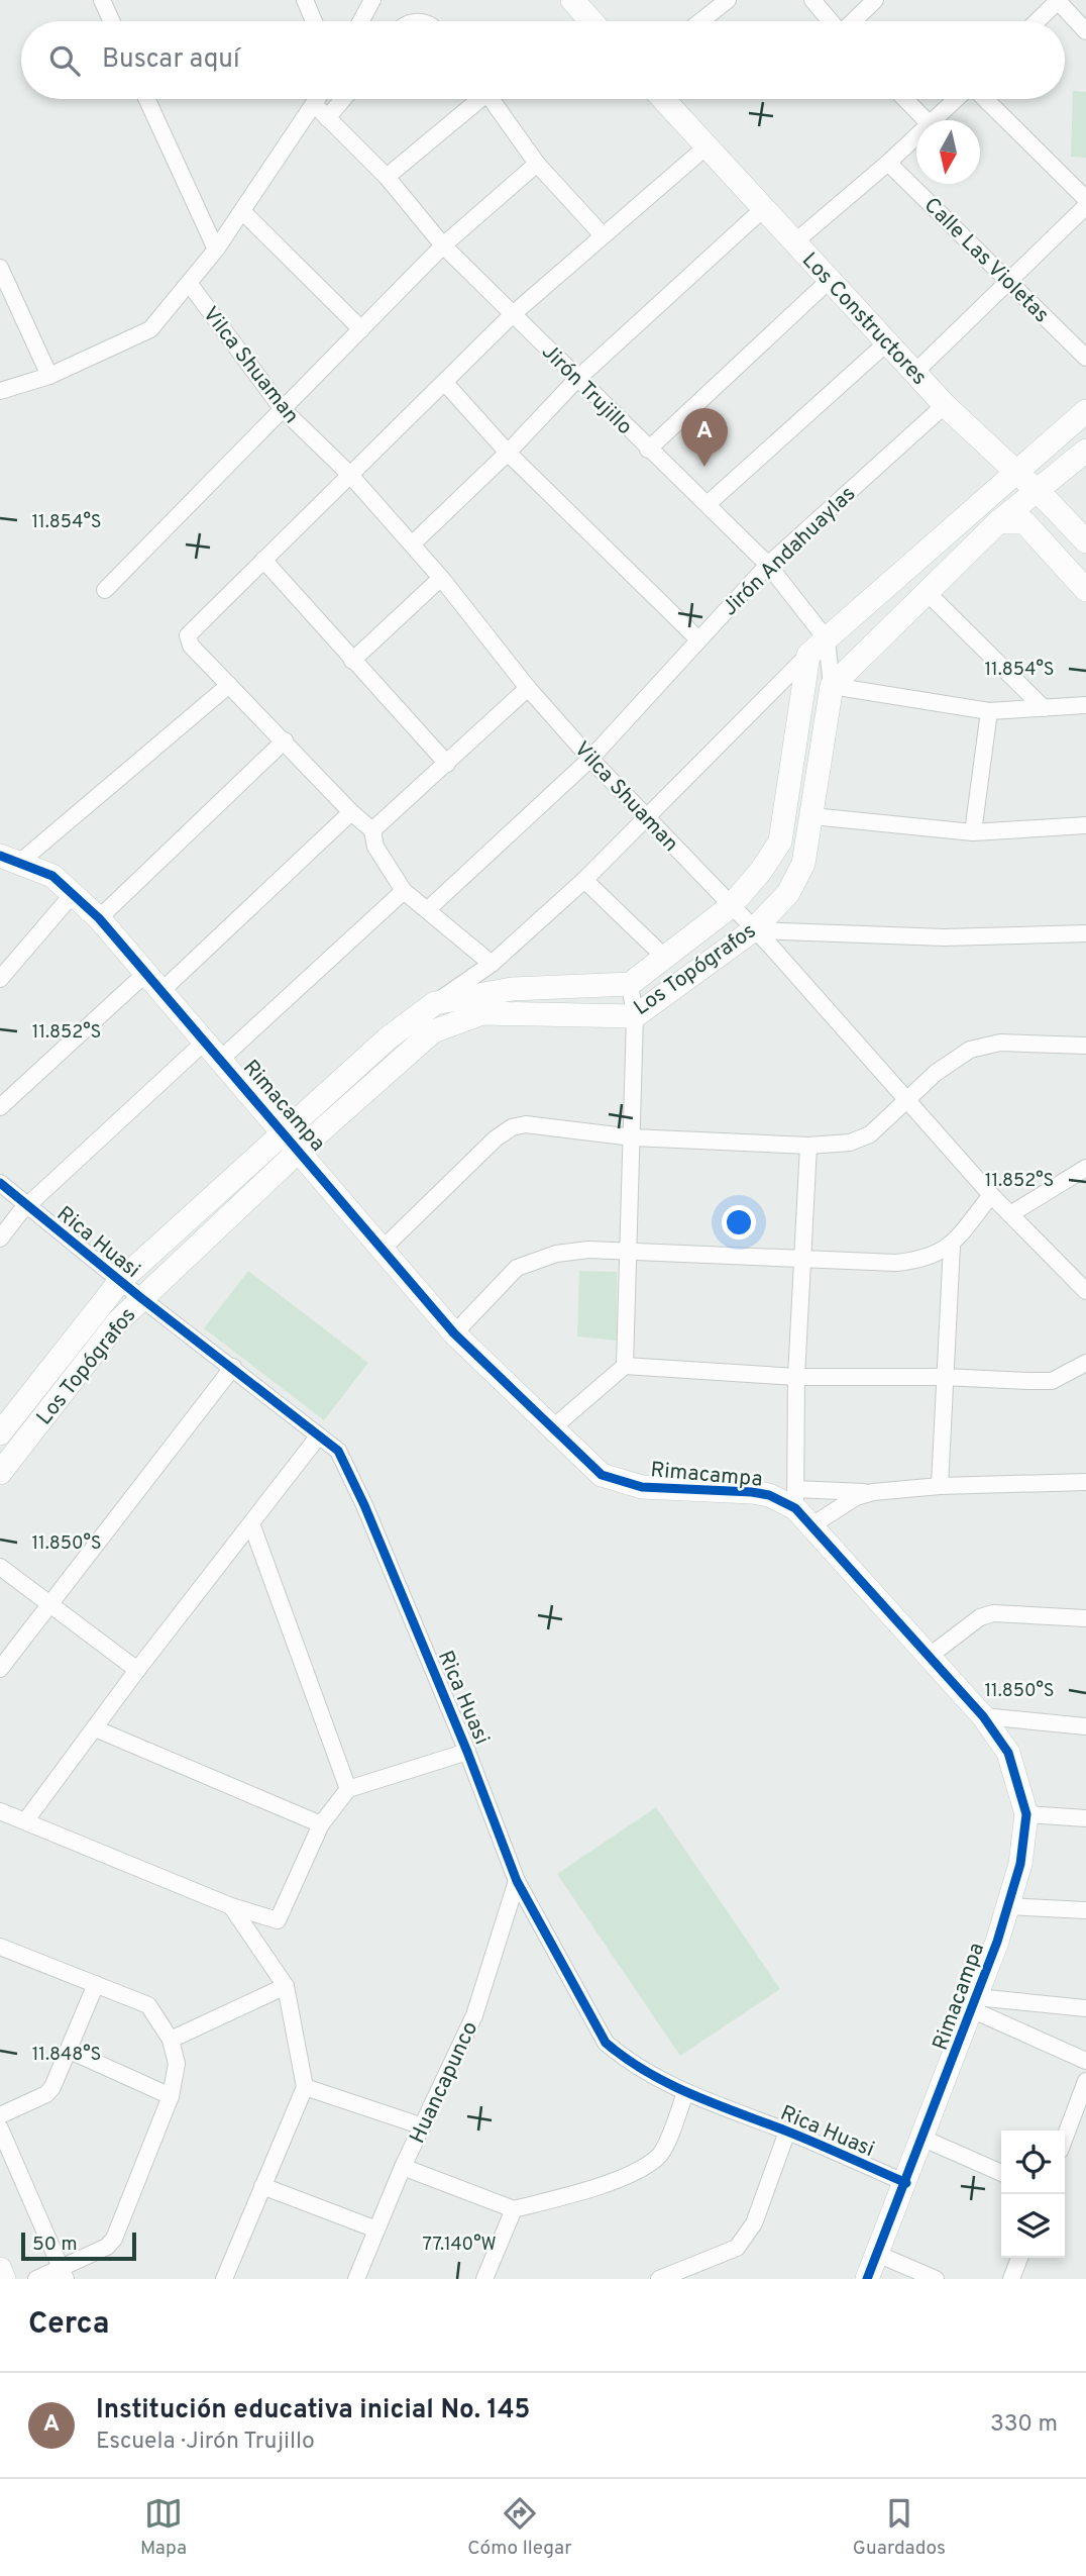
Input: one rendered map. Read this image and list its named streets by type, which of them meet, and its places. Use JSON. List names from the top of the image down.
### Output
{
  "streets": {
    "main road": ["Los Constructores", "Los Topógrafos", "Rimacampa"],
    "street": [
      "Calle Las Violetas",
      "Vilca Shuaman",
      "Jirón Trujillo",
      "Jirón Andahuaylas",
      "Rica Huasi",
      "Huancapunco"
    ]
  },
  "crossings": [
    ["Los Constructores", "Jirón Andahuaylas"],
    ["Vilca Shuaman", "Jirón Andahuaylas"],
    ["Vilca Shuaman", "Los Topógrafos"],
    ["Jirón Trujillo", "Jirón Andahuaylas"],
    ["Los Topógrafos", "Rimacampa"],
    ["Los Topógrafos", "Rica Huasi"],
    ["Rimacampa", "Rica Huasi"],
    ["Rica Huasi", "Huancapunco"]
  ],
  "scale_bar": "50 m",
  "north": "bottom",
  "page": {
    "search": "Buscar aquí",
    "pins": "A",
    "scale": "50 m",
    "heading": "Cerca",
    "list": [
      {
        "mark": "A",
        "name": "Institución educativa inicial No. 145",
        "note": "Escuela · Jirón Trujillo",
        "value": "330 m"
      }
    ],
    "nav": ["Mapa", "Cómo llegar", "Guardados"]
  },
  "coordinates": [
    "11.854°S",
    "11.852°S",
    "11.850°S",
    "11.848°S",
    "77.140°W"
  ]
}
